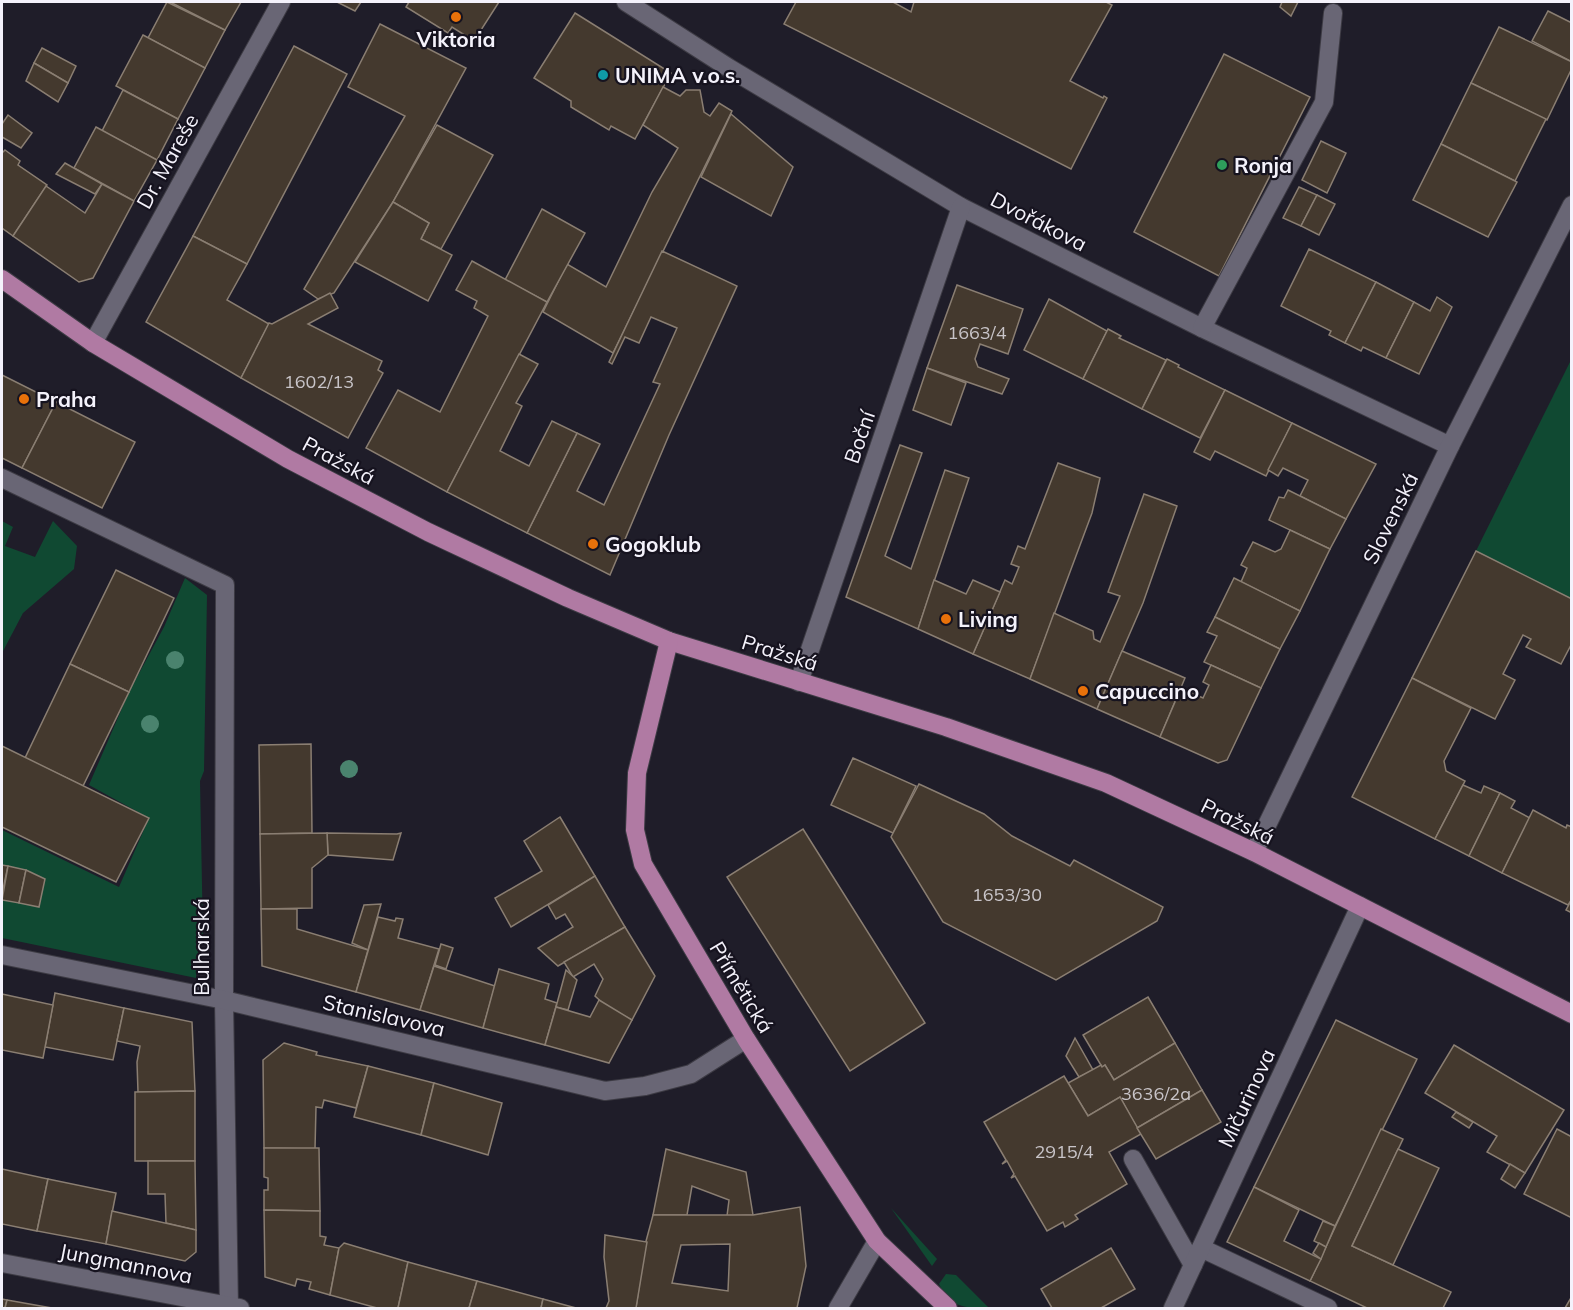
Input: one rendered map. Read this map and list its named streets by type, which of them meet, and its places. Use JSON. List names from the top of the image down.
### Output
{
  "streets": {
    "main road": ["Pražská", "Přímětická"],
    "street": [
      "Dr. Mareše",
      "Dvořákova",
      "Boční",
      "Slovenská",
      "Bulharská",
      "Stanislavova",
      "Mičurinova",
      "Jungmannova"
    ]
  },
  "crossings": [
    ["Dr. Mareše", "Pražská"],
    ["Dvořákova", "Boční"],
    ["Dvořákova", "Slovenská"],
    ["Boční", "Pražská"],
    ["Pražská", "Slovenská"],
    ["Pražská", "Přímětická"],
    ["Pražská", "Mičurinova"],
    ["Bulharská", "Stanislavova"],
    ["Bulharská", "Jungmannova"],
    ["Přímětická", "Stanislavova"]
  ],
  "places": [
    "Viktoria",
    "UNIMA v.o.s.",
    "Ronja",
    "Praha",
    "Gogoklub",
    "Living",
    "Capuccino"
  ],
  "house_numbers": [
    "1663/4",
    "1602/13",
    "1653/30",
    "3636/2a",
    "2915/4"
  ]
}
